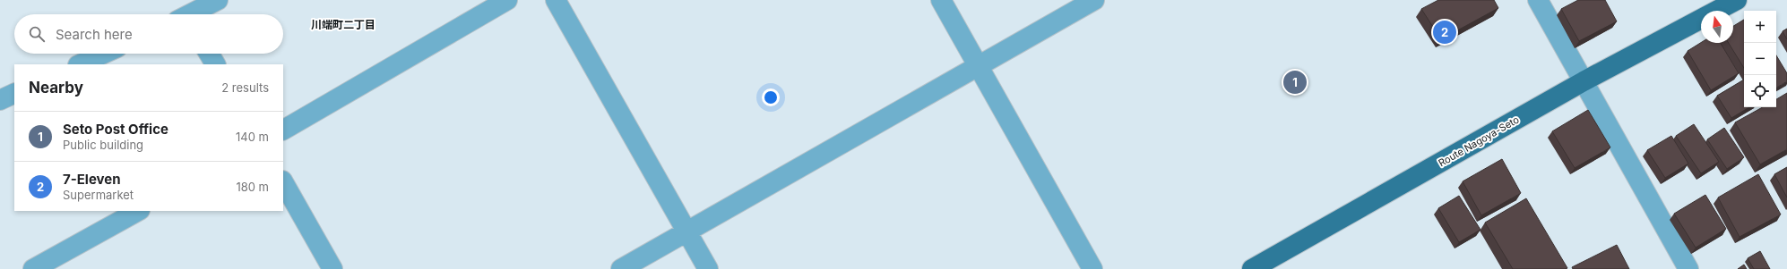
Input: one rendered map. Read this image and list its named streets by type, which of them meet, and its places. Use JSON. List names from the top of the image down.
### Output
{
  "streets": {
    "main road": ["Route Nagoya-Seto"]
  },
  "districts": ["川端町二丁目"],
  "north": "top",
  "page": {
    "map_buttons": ["+", "−"],
    "search": "Search here",
    "pins": ["2", "1"],
    "heading": ["Nearby", "2 results"],
    "list": [
      {
        "mark": "1",
        "name": "Seto Post Office",
        "note": "Public building",
        "value": "140 m"
      },
      {
        "mark": "2",
        "name": "7-Eleven",
        "note": "Supermarket",
        "value": "180 m"
      }
    ]
  }
}
